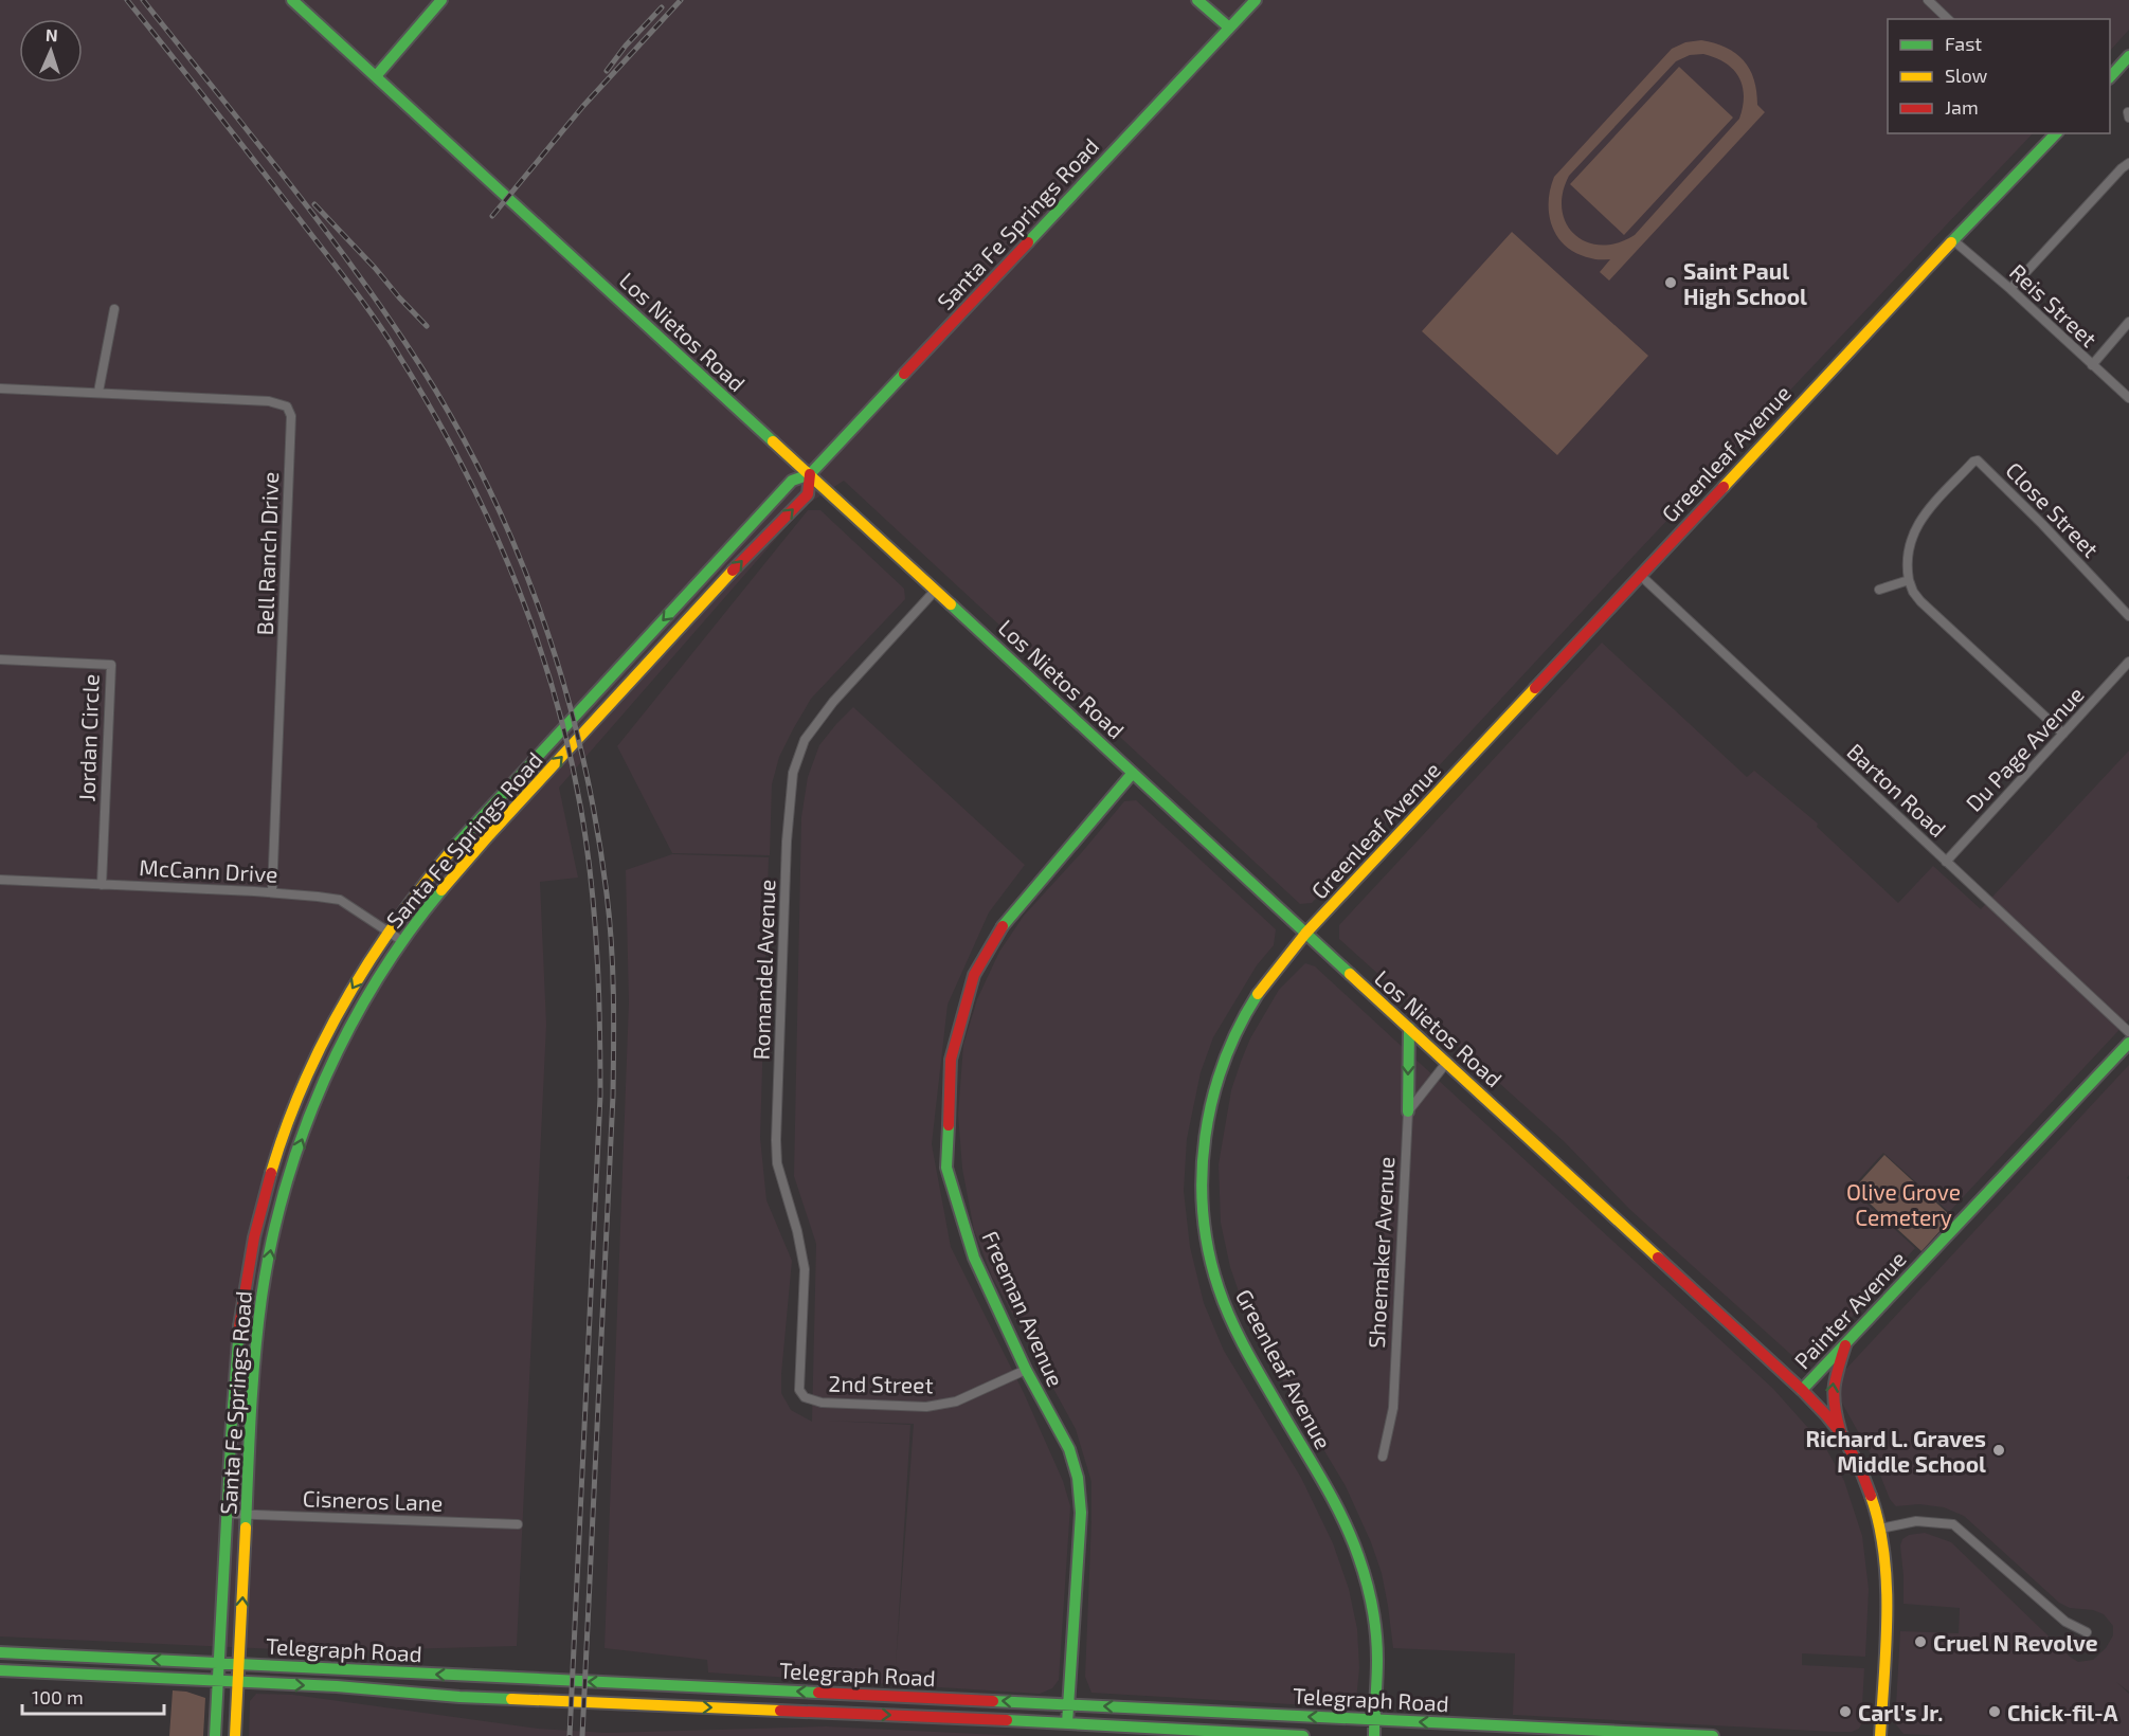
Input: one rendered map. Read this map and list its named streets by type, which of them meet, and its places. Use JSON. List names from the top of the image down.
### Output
{
  "streets": {
    "main road": [
      "Santa Fe Springs Road",
      "Los Nietos Road",
      "Greenleaf Avenue",
      "Freeman Avenue",
      "Painter Avenue",
      "Telegraph Road"
    ],
    "street": [
      "Reis Street",
      "Close Street",
      "Bell Ranch Drive",
      "Jordan Circle",
      "Du Page Avenue",
      "Barton Road",
      "McCann Drive",
      "Romandel Avenue",
      "Shoemaker Avenue",
      "2nd Street",
      "Cisneros Lane"
    ]
  },
  "crossings": [
    ["Santa Fe Springs Road", "Los Nietos Road"],
    ["Santa Fe Springs Road", "McCann Drive"],
    ["Santa Fe Springs Road", "Cisneros Lane"],
    ["Santa Fe Springs Road", "Telegraph Road"],
    ["Reis Street", "Greenleaf Avenue"],
    ["Los Nietos Road", "Greenleaf Avenue"],
    ["Los Nietos Road", "Romandel Avenue"],
    ["Los Nietos Road", "Freeman Avenue"],
    ["Los Nietos Road", "Painter Avenue"],
    ["Greenleaf Avenue", "Barton Road"],
    ["Greenleaf Avenue", "Telegraph Road"],
    ["Bell Ranch Drive", "McCann Drive"],
    ["Jordan Circle", "McCann Drive"],
    ["Du Page Avenue", "Barton Road"],
    ["Romandel Avenue", "2nd Street"],
    ["Freeman Avenue", "2nd Street"],
    ["Freeman Avenue", "Telegraph Road"]
  ],
  "parks": ["Olive Grove Cemetery"],
  "places": [
    "Saint Paul High School",
    "Richard L. Graves Middle School",
    "Cruel N Revolve",
    "Carl's Jr.",
    "Chick-fil-A"
  ],
  "legend": ["Fast", "Slow", "Jam"],
  "scale_bar": "100 m",
  "north": "top"
}
